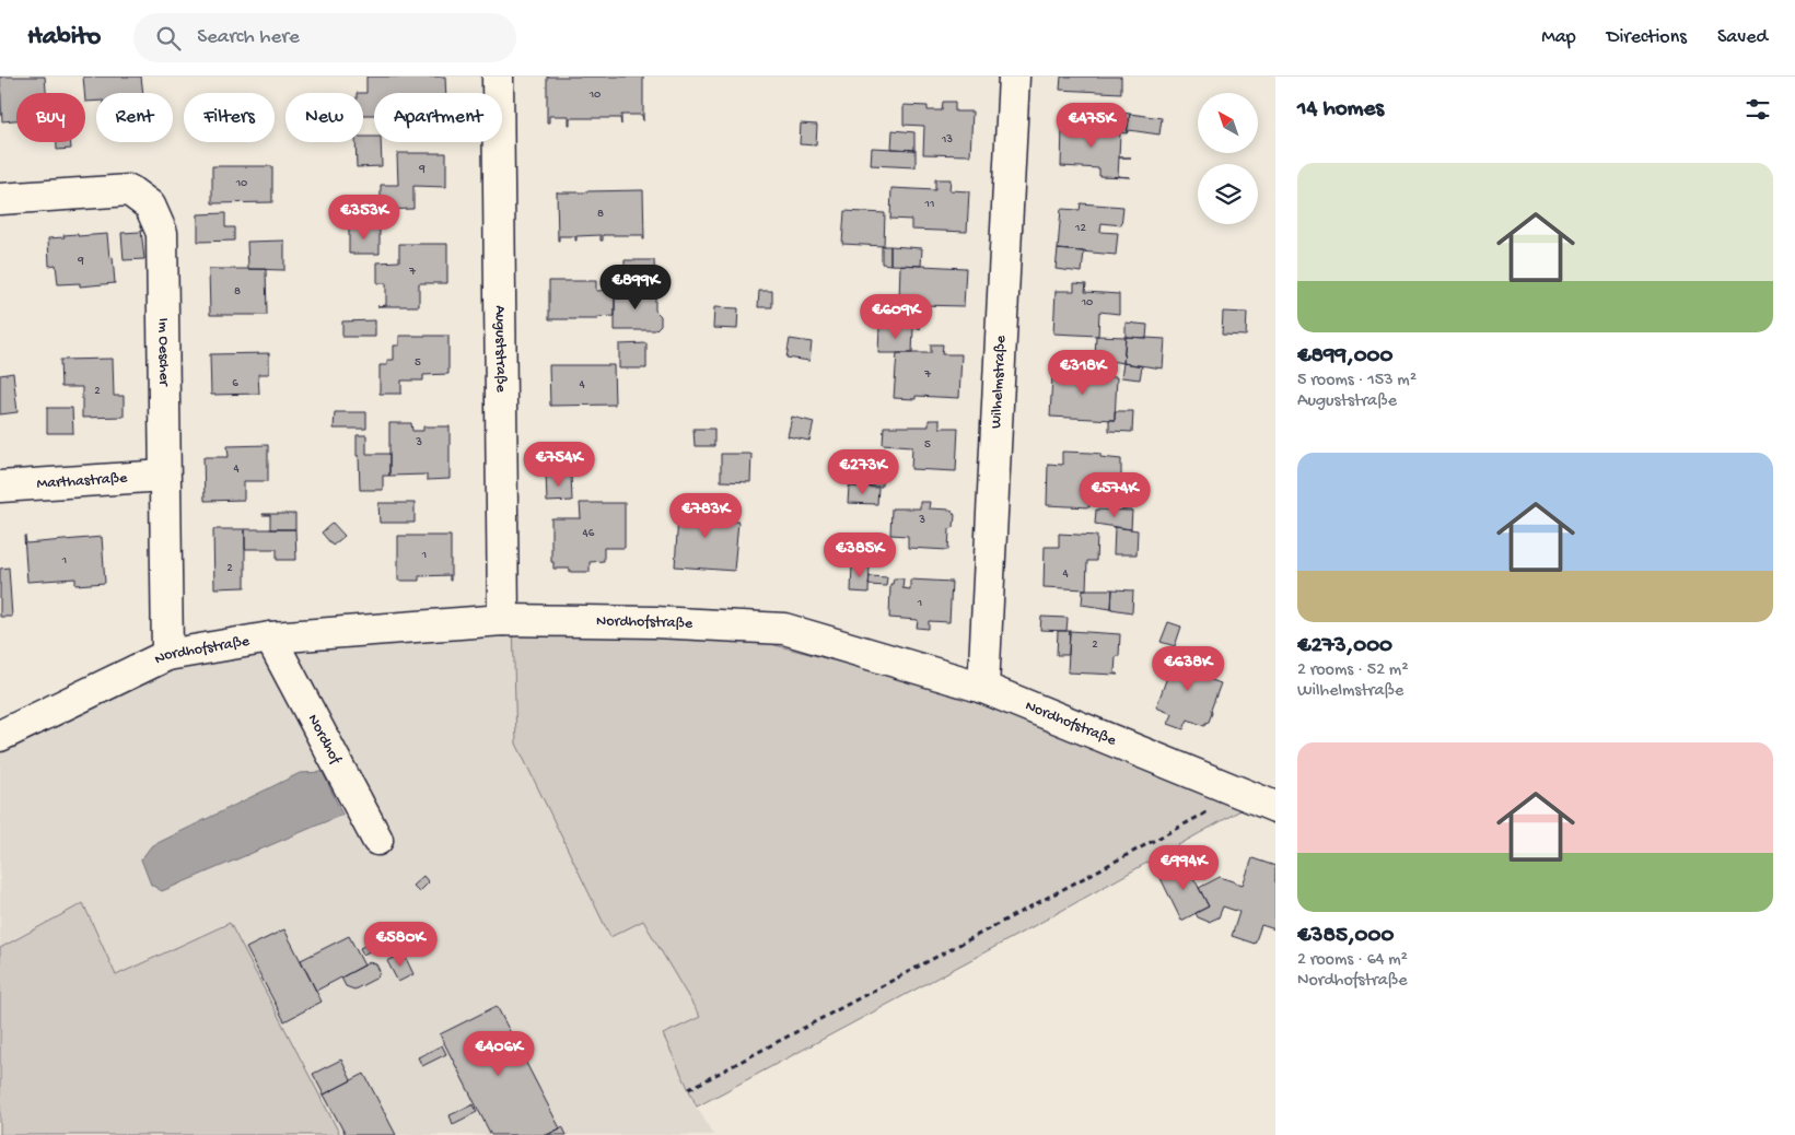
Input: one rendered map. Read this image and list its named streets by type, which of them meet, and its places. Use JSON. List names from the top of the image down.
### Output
{
  "streets": {
    "street": [
      "Auguststraße",
      "Im Oescher",
      "Wilhelmstraße",
      "Marthastraße",
      "Nordhofstraße",
      "Nordhof"
    ]
  },
  "crossings": [
    ["Auguststraße", "Nordhofstraße"],
    ["Im Oescher", "Marthastraße"],
    ["Im Oescher", "Nordhofstraße"],
    ["Wilhelmstraße", "Nordhofstraße"],
    ["Nordhofstraße", "Nordhof"]
  ],
  "house_numbers": [
    "10",
    "13",
    "9",
    "10",
    "11",
    "8",
    "12",
    "9",
    "7",
    "8",
    "10",
    "5",
    "7",
    "6",
    "4",
    "2",
    "3",
    "5",
    "4",
    "3",
    "46",
    "1",
    "1",
    "2",
    "4",
    "1",
    "2"
  ],
  "north": "top left",
  "page": {
    "header": "Habito",
    "search": "Search here",
    "nav": ["Map", "Directions", "Saved"],
    "heading": "14 homes",
    "chip": [
      "Buy",
      "Rent",
      "Filters",
      "New",
      "Apartment"
    ],
    "price": [
      "€475K",
      "€353K",
      "€899K",
      "€609K",
      "€318K",
      "€754K",
      "€273K",
      "€574K",
      "€783K",
      "€385K",
      "€638K",
      "€994K",
      "€580K",
      "€406K"
    ],
    "list": [
      {
        "name": "€899,000",
        "note": "5 rooms · 153 m² · Auguststraße"
      },
      {
        "name": "€273,000",
        "note": "2 rooms · 52 m² · Wilhelmstraße"
      },
      {
        "name": "€385,000",
        "note": "2 rooms · 64 m² · Nordhofstraße"
      }
    ]
  }
}
